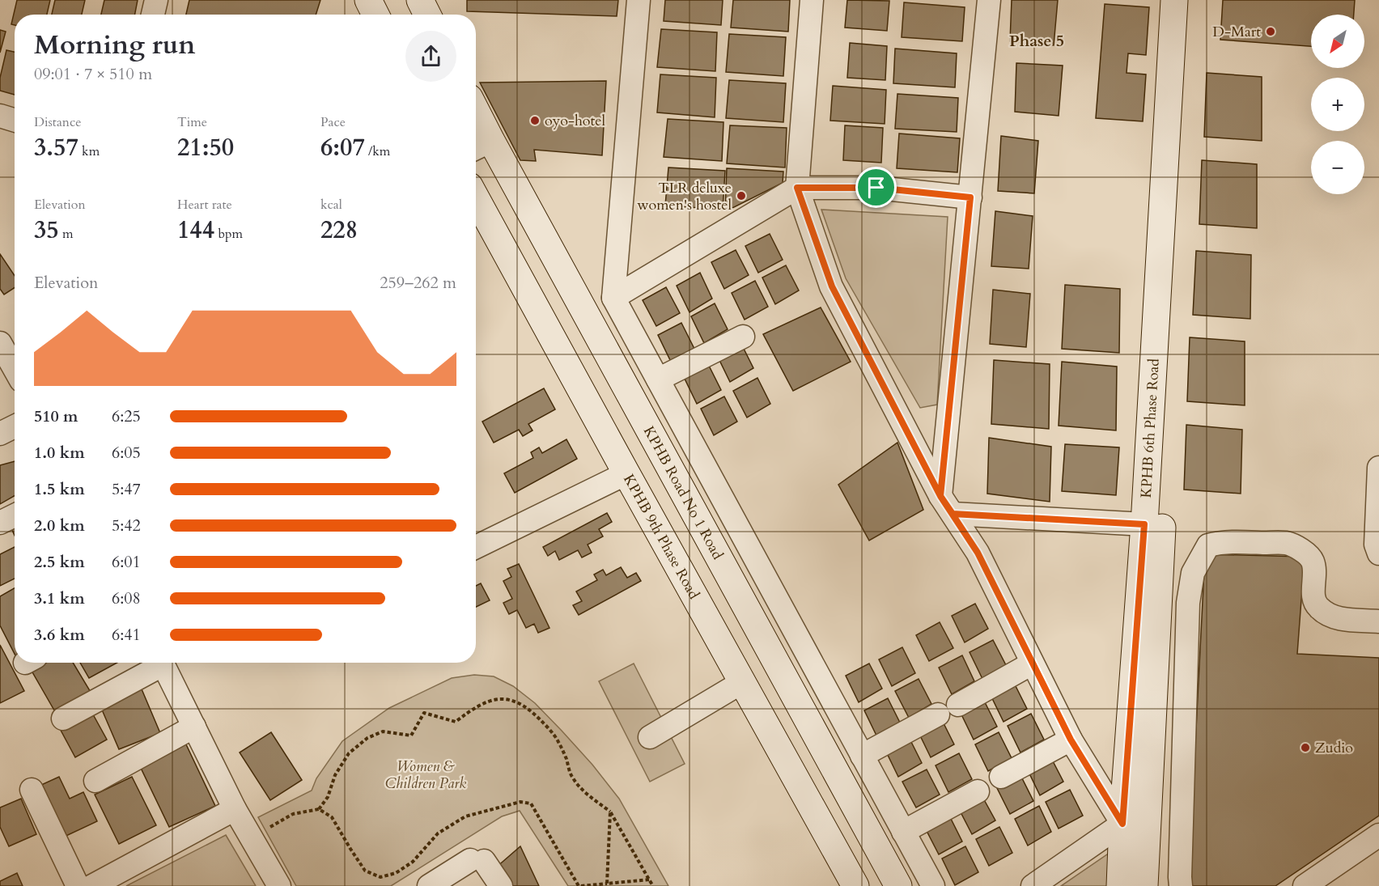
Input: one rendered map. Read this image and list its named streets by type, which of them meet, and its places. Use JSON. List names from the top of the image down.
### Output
{
  "streets": {
    "street": ["KPHB 6th Phase Road", "KPHB Road No 1 Road", "KPHB 9th Phase Road"]
  },
  "districts": ["Phase 5"],
  "parks": ["Women & Children Park"],
  "places": [
    "D-Mart",
    "oyo-hotel",
    "TLR deluxe women's hostel",
    "Zudio"
  ],
  "north": "bottom left",
  "page": {
    "map_buttons": ["+", "−"],
    "heading": ["Morning run", "09:01 · 7 × 510 m"],
    "stats": [
      ["Distance", "3.57 km"],
      ["Time", "21:50"],
      ["Pace", "6:07 /km"],
      ["Elevation", "35 m"],
      ["Heart rate", "144 bpm"],
      ["kcal", "228"]
    ],
    "chart": ["Elevation", "259–262 m"],
    "list": [
      {
        "name": "510 m",
        "note": "6:25"
      },
      {
        "name": "1.0 km",
        "note": "6:05"
      },
      {
        "name": "1.5 km",
        "note": "5:47"
      },
      {
        "name": "2.0 km",
        "note": "5:42"
      },
      {
        "name": "2.5 km",
        "note": "6:01"
      },
      {
        "name": "3.1 km",
        "note": "6:08"
      },
      {
        "name": "3.6 km",
        "note": "6:41"
      }
    ]
  }
}
